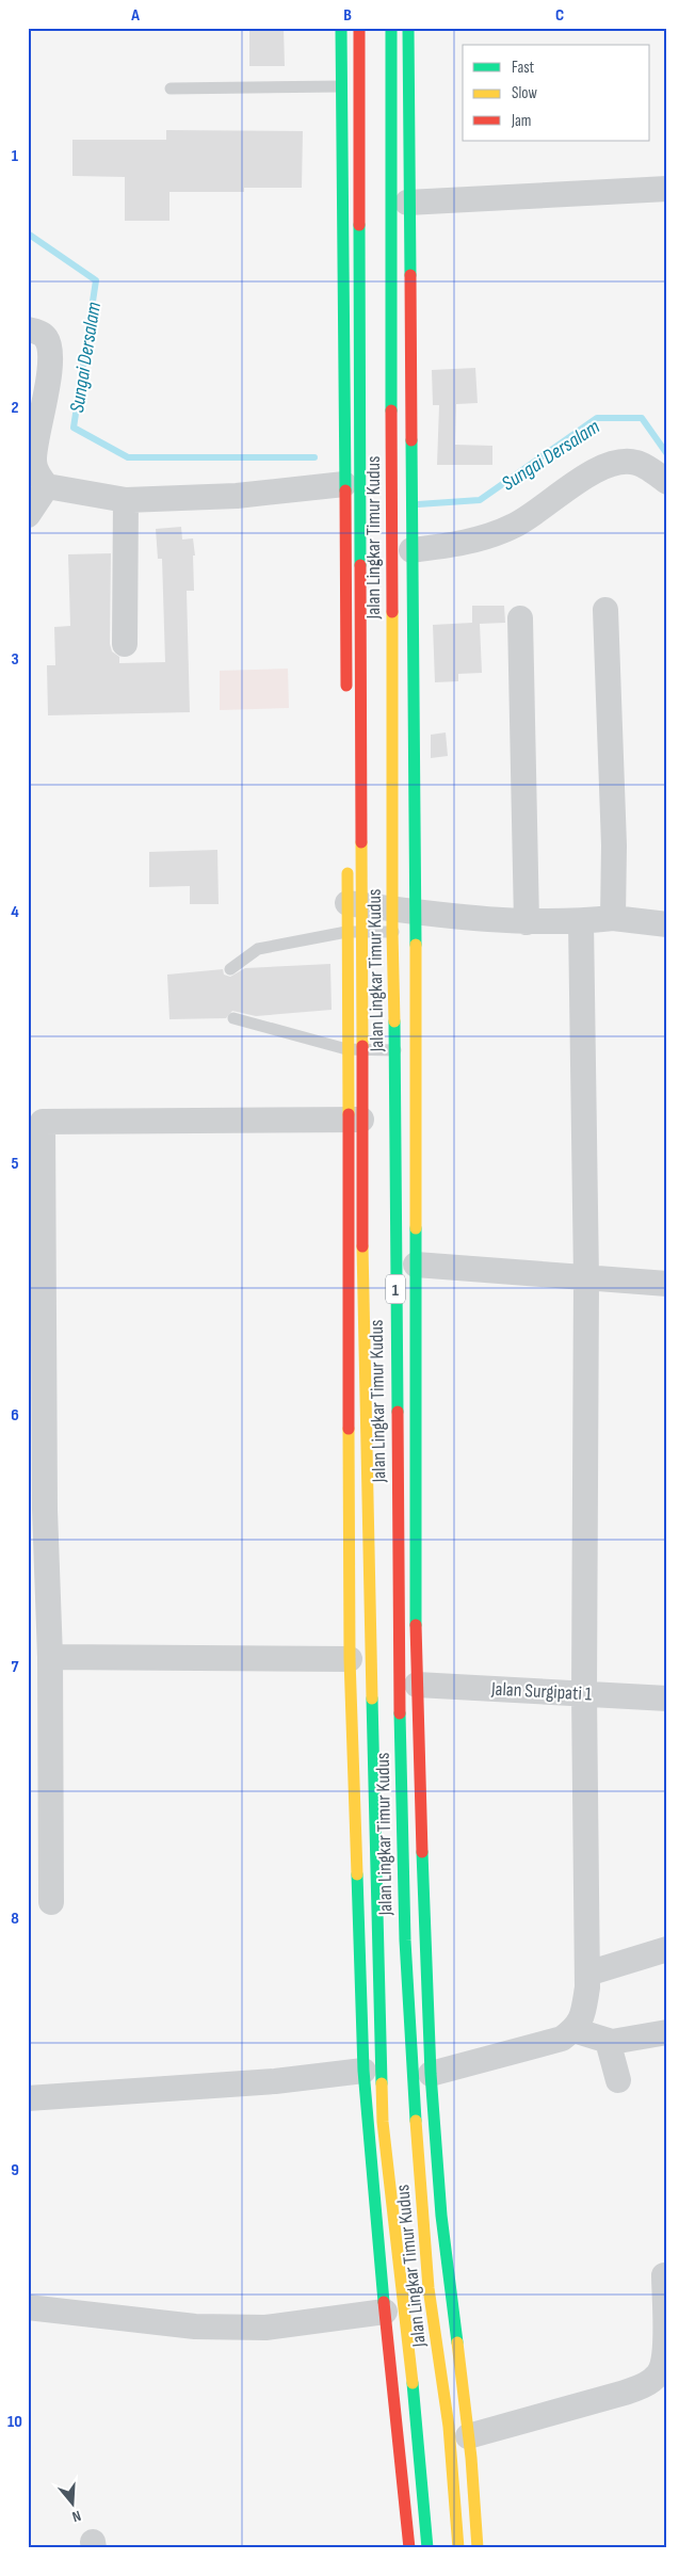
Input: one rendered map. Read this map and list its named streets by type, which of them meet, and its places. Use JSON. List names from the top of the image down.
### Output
{
  "streets": {
    "main road": ["Jalan Lingkar Timur Kudus", "1"],
    "street": ["Jalan Surgipati 1"]
  },
  "water": ["Sungai Dersalam"],
  "legend": ["Fast", "Slow", "Jam"],
  "north": "bottom",
  "grid": {
    "columns": ["A", "B", "C"],
    "rows": [
      "1",
      "2",
      "3",
      "4",
      "5",
      "6",
      "7",
      "8",
      "9",
      "10"
    ]
  }
}
